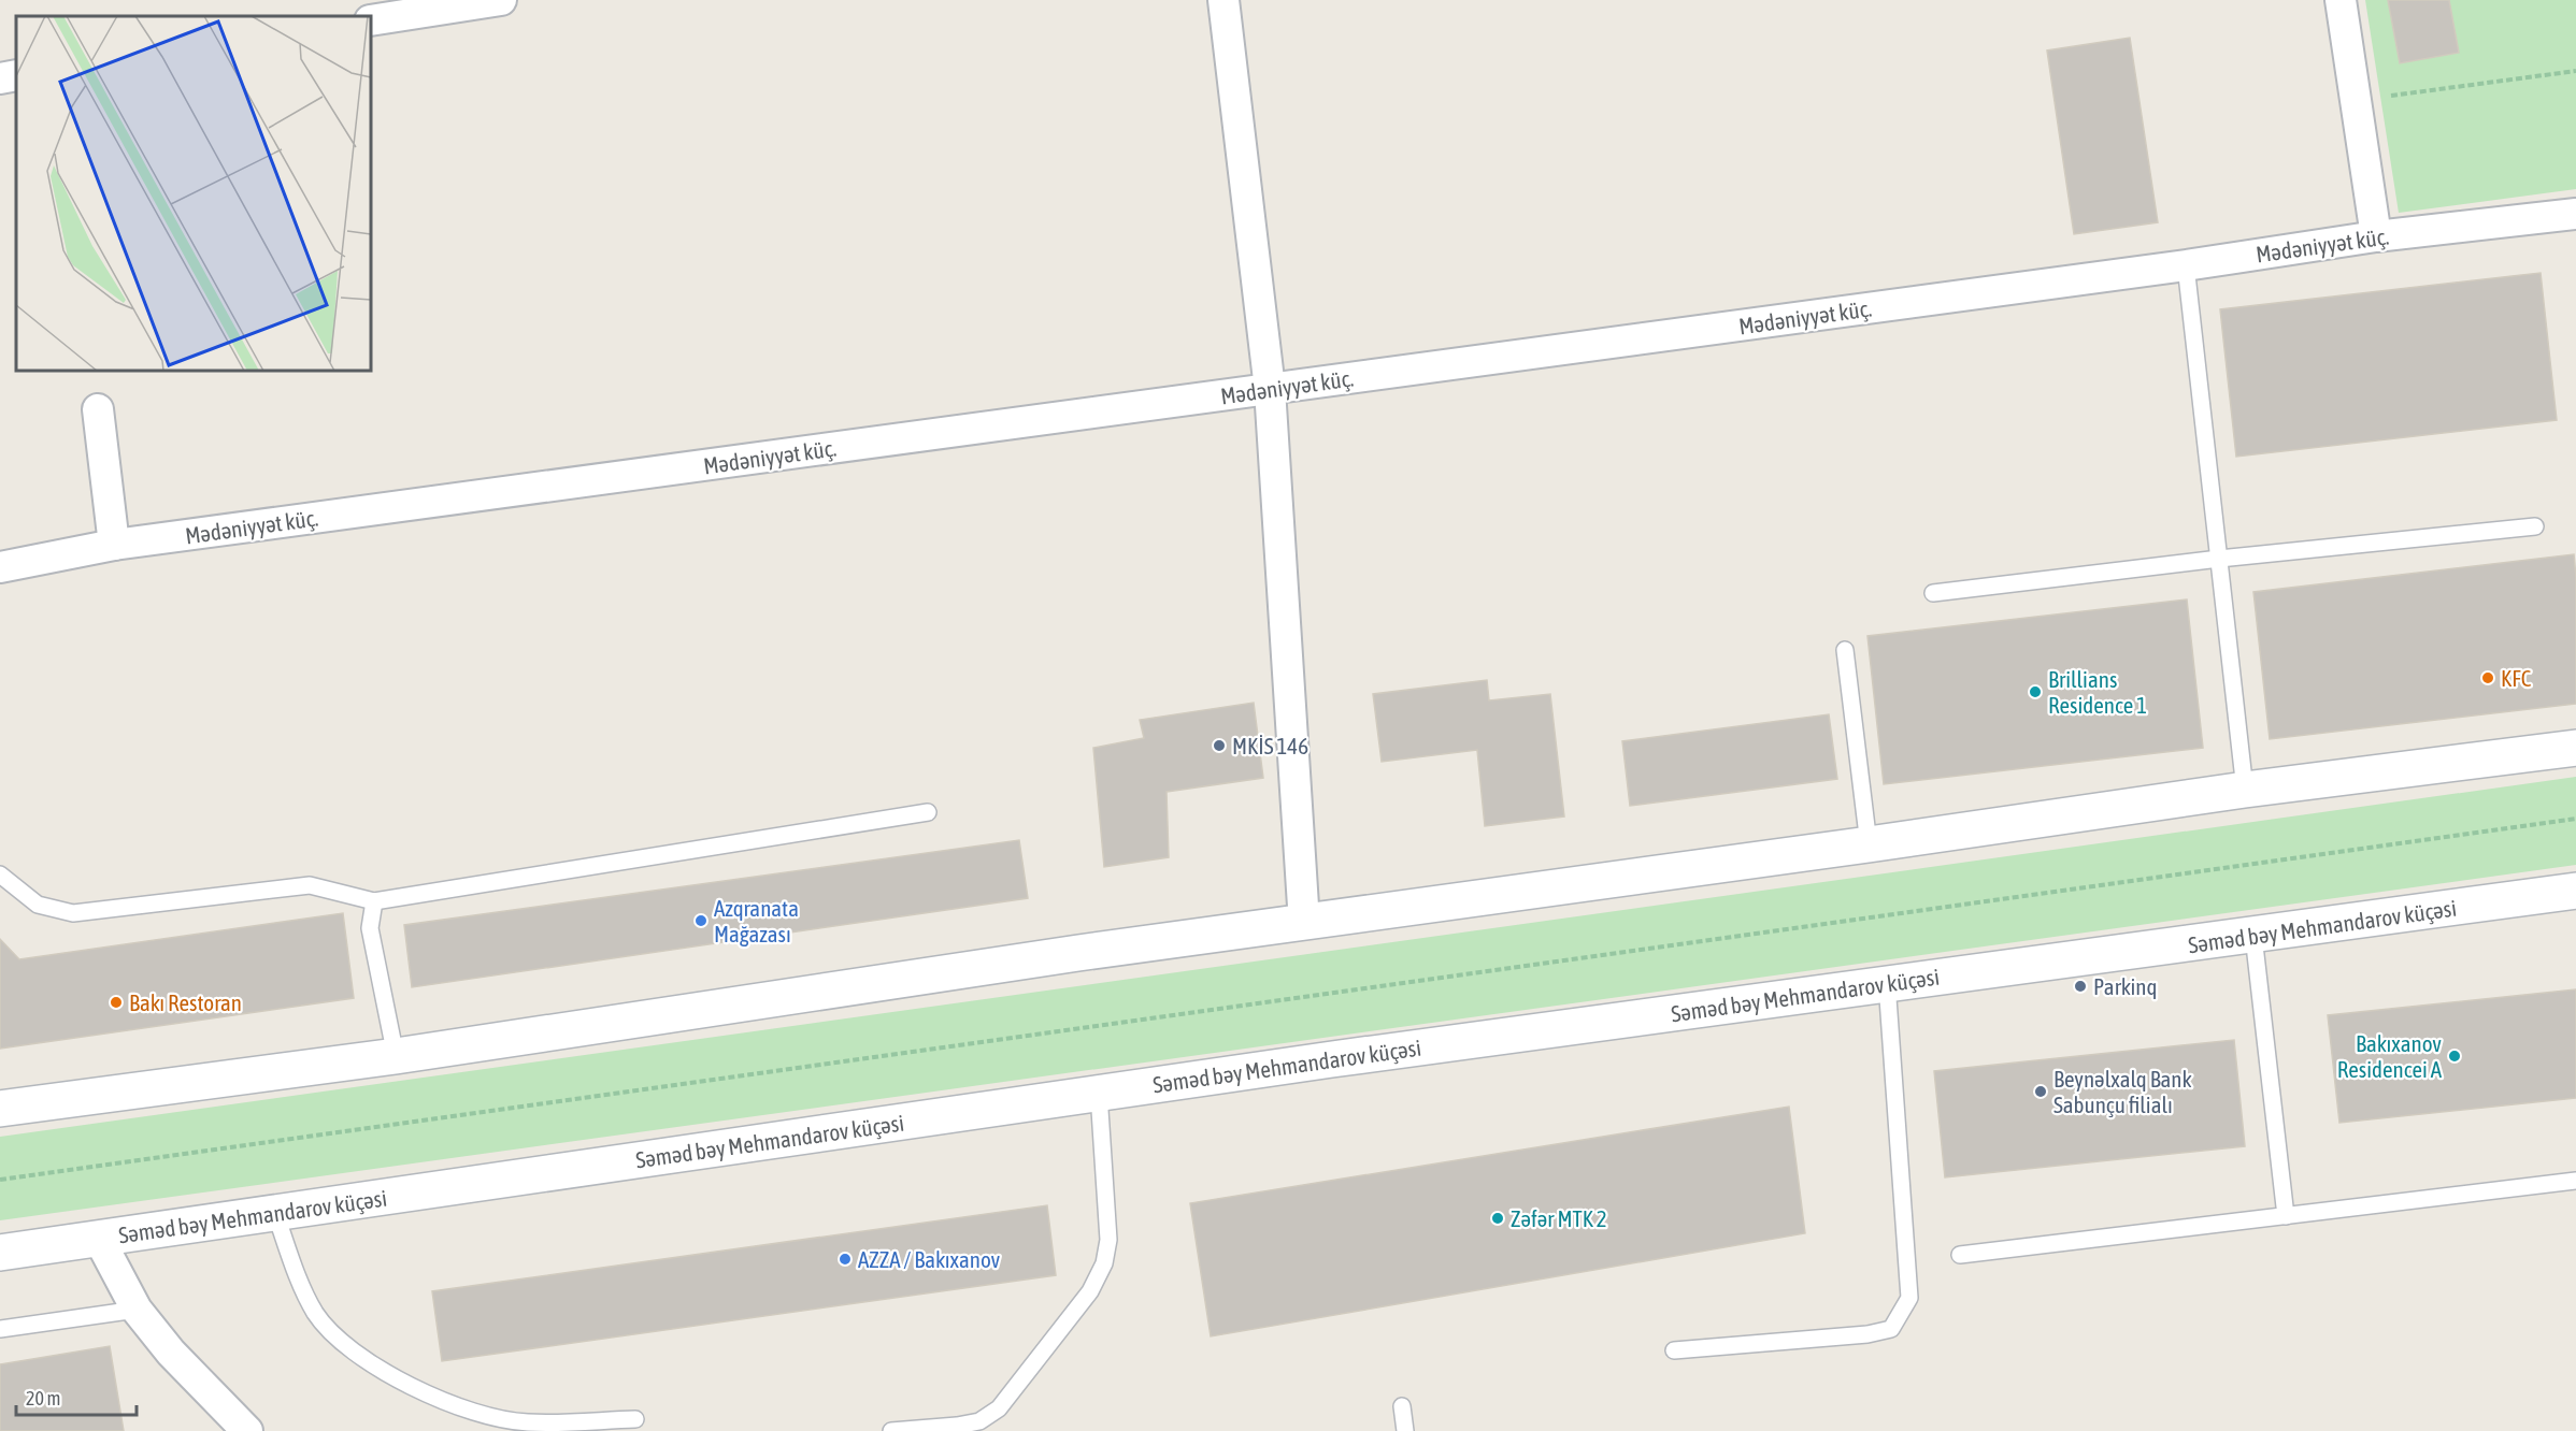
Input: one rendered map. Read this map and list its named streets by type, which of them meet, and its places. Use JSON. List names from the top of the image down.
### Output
{
  "streets": {
    "main road": ["Səməd bəy Mehmandarov küçəsi"],
    "street": ["Mədəniyyət küç."]
  },
  "places": [
    "KFC",
    "Brillians Residence 1",
    "MKİS 146",
    "Azqranata Mağazası",
    "Parkinq",
    "Bakı Restoran",
    "Bakıxanov Residencei A",
    "Beynəlxalq Bank Sabunçu filialı",
    "Zəfər MTK 2",
    "AZZA / Bakıxanov"
  ],
  "scale_bar": "20 m"
}
